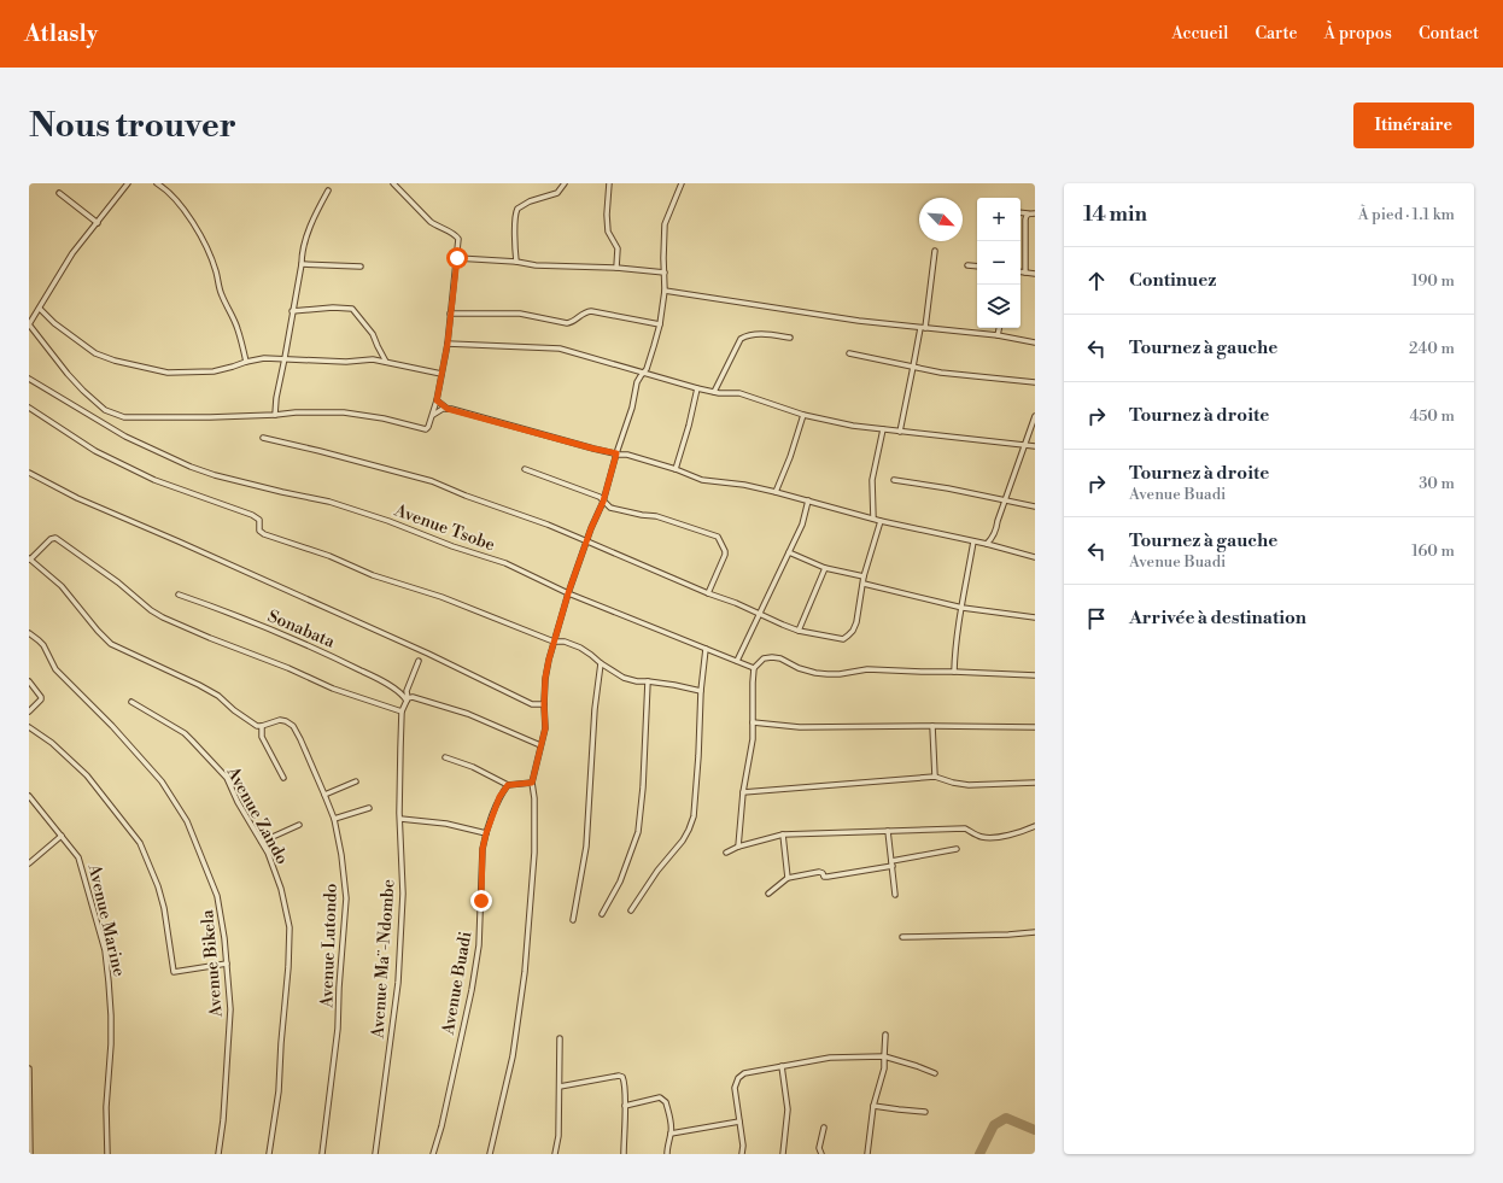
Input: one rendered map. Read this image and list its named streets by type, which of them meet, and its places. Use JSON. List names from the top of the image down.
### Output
{
  "streets": {
    "street": [
      "Avenue Tsobe",
      "Sonabata",
      "Avenue Zando",
      "Avenue Marine",
      "Avenue Lutondo",
      "Avenue Ma¨-Ndombe",
      "Avenue Bikela",
      "Avenue Buadi"
    ]
  },
  "north": "bottom right",
  "page": {
    "header": "Atlasly",
    "nav": [
      "Accueil",
      "Carte",
      "À propos",
      "Contact"
    ],
    "buttons": "Itinéraire",
    "title": "Nous trouver",
    "heading": ["14 min", "À pied · 1.1 km"],
    "map_buttons": ["+", "−"],
    "list": [
      ["Continuez", "190 m"],
      ["Tournez à gauche", "240 m"],
      ["Tournez à droite", "450 m"],
      ["Tournez à droite", "Avenue Buadi", "30 m"],
      ["Tournez à gauche", "Avenue Buadi", "160 m"],
      "Arrivée à destination"
    ]
  }
}
